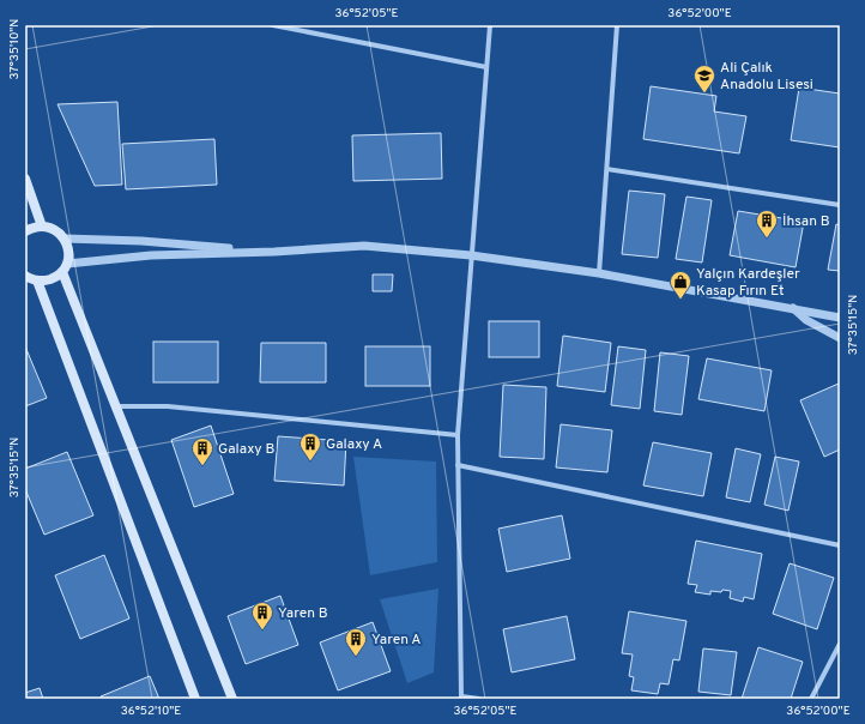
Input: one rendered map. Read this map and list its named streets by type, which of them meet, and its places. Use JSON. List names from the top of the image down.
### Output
{
  "places": {
    "school or university": ["Ali Çalık Anadolu Lisesi"],
    "building": [
      "İhsan B",
      "Galaxy A",
      "Galaxy B",
      "Yaren B",
      "Yaren A"
    ],
    "shop": ["Yalçın Kardeşler Kasap Fırın Et"]
  },
  "coordinates": [
    "36°52'05\"E",
    "36°52'00\"E",
    "37°35'10\"N",
    "37°35'15\"N",
    "36°52'10\"E"
  ]
}
